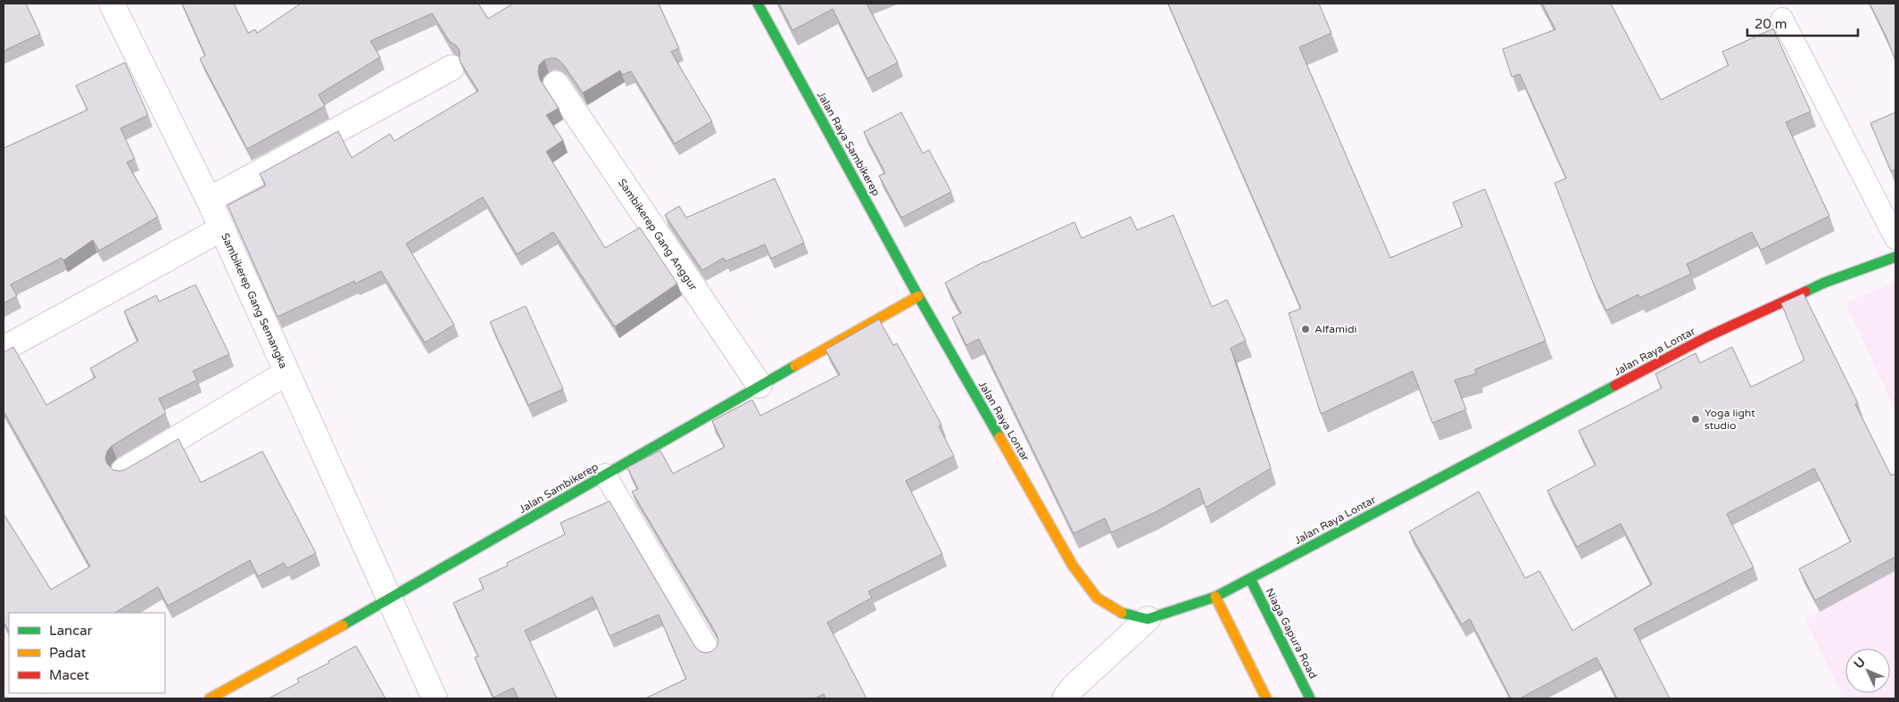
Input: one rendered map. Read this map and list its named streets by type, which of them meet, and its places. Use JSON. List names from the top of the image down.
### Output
{
  "streets": {
    "street": [
      "Jalan Raya Sambikerep",
      "Sambikerep Gang Anggur",
      "Sambikerep Gang Semangka",
      "Jalan Raya Lontar",
      "Jalan Sambikerep",
      "Niaga Gapura Road"
    ]
  },
  "crossings": [
    ["Jalan Raya Sambikerep", "Jalan Raya Lontar"],
    ["Jalan Raya Sambikerep", "Jalan Sambikerep"],
    ["Sambikerep Gang Anggur", "Jalan Sambikerep"],
    ["Sambikerep Gang Semangka", "Jalan Sambikerep"],
    ["Jalan Raya Lontar", "Jalan Sambikerep"],
    ["Jalan Raya Lontar", "Niaga Gapura Road"]
  ],
  "places": ["Alfamidi", "Yoga light studio"],
  "legend": ["Lancar", "Padat", "Macet"],
  "scale_bar": "20 m",
  "north": "top left"
}
